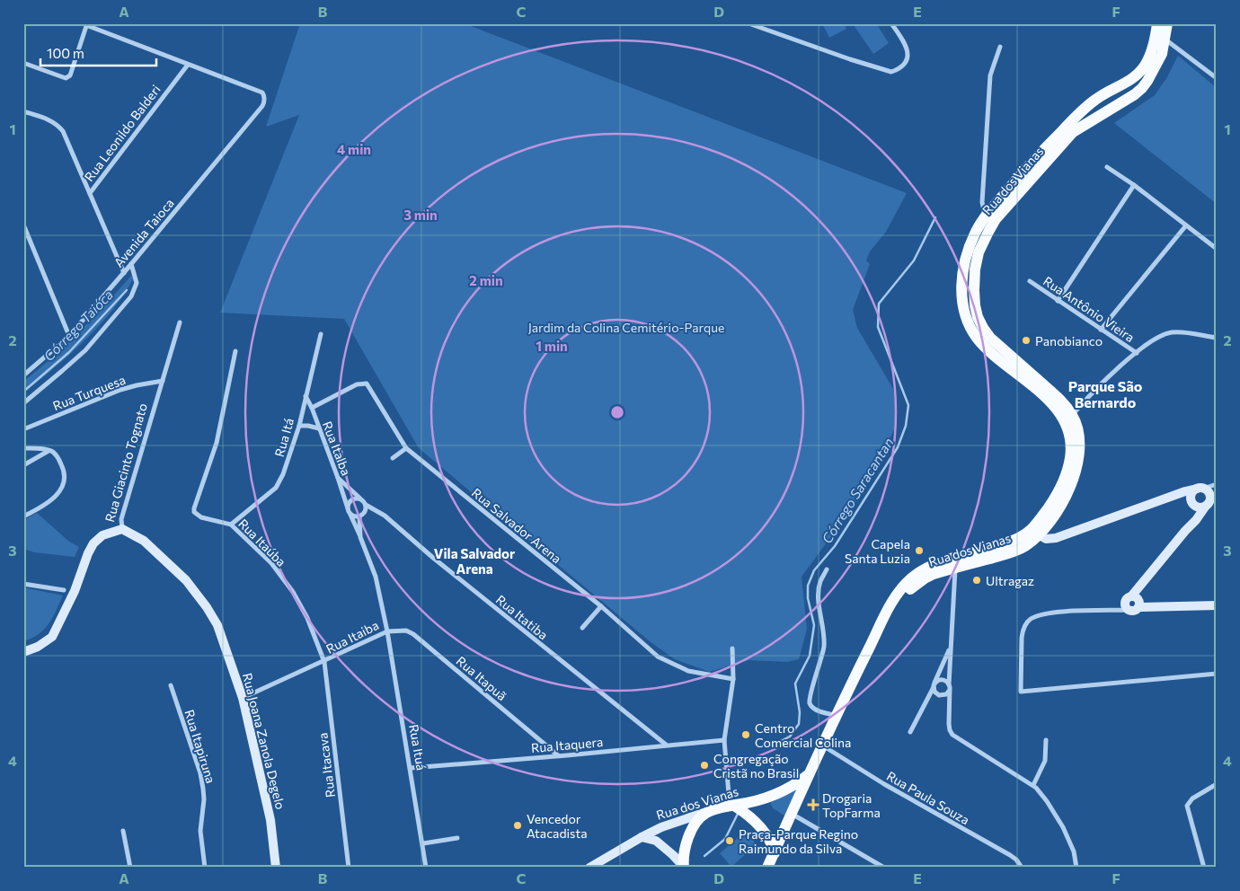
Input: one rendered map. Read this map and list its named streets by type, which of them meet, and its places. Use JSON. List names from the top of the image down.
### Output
{
  "streets": {
    "main road": ["Rua dos Vianas"],
    "street": [
      "Rua Leonildo Balderi",
      "Avenida Taioca",
      "Rua Antônio Vieira",
      "Rua Turquesa",
      "Rua Itá",
      "Rua Italba",
      "Rua Giacinto Tognato",
      "Rua Salvador Arena",
      "Rua Itaúba",
      "Rua Itatiba",
      "Rua Itaiba",
      "Rua Itapuã",
      "Rua Joana Zanola Degelo",
      "Rua Itaquera",
      "Rua Itapiruna",
      "Rua Ituá",
      "Rua Itacava",
      "Rua Paula Souza"
    ]
  },
  "crossings": [
    ["Rua Leonildo Balderi", "Avenida Taioca"],
    ["Rua dos Vianas", "Rua Paula Souza"],
    ["Rua Turquesa", "Rua Giacinto Tognato"],
    ["Rua Itá", "Rua Italba"],
    ["Rua Itá", "Rua Itaúba"],
    ["Rua Italba", "Rua Salvador Arena"],
    ["Rua Italba", "Rua Itatiba"],
    ["Rua Italba", "Rua Itaiba"],
    ["Rua Giacinto Tognato", "Rua Joana Zanola Degelo"],
    ["Rua Itaúba", "Rua Itaiba"],
    ["Rua Itaúba", "Rua Itacava"],
    ["Rua Itatiba", "Rua Itaiba"],
    ["Rua Itatiba", "Rua Itaquera"],
    ["Rua Itaiba", "Rua Itapuã"],
    ["Rua Itaiba", "Rua Joana Zanola Degelo"],
    ["Rua Itaiba", "Rua Ituá"],
    ["Rua Itaiba", "Rua Itacava"],
    ["Rua Itapuã", "Rua Itaquera"],
    ["Rua Itapuã", "Rua Ituá"],
    ["Rua Itaquera", "Rua Ituá"]
  ],
  "districts": ["Parque São Bernardo", "Vila Salvador Arena"],
  "water": ["Córrego Taióca", "Córrego Saracantan"],
  "parks": ["Jardim da Colina Cemitério-Parque"],
  "places": {
    "other": [
      "Panobianco",
      "Capela Santa Luzia",
      "Ultragaz",
      "Centro Comercial Colina",
      "Congregação Cristã no Brasil",
      "Vencedor Atacadista",
      "Praça-Parque Regino Raimundo da Silva"
    ],
    "health": ["Drogaria TopFarma"]
  },
  "scale_bar": "100 m",
  "grid": {
    "columns": [
      "A",
      "B",
      "C",
      "D",
      "E",
      "F"
    ],
    "rows": [
      "1",
      "2",
      "3",
      "4"
    ]
  },
  "rings": [
    "4 min",
    "3 min",
    "2 min",
    "1 min"
  ]
}
